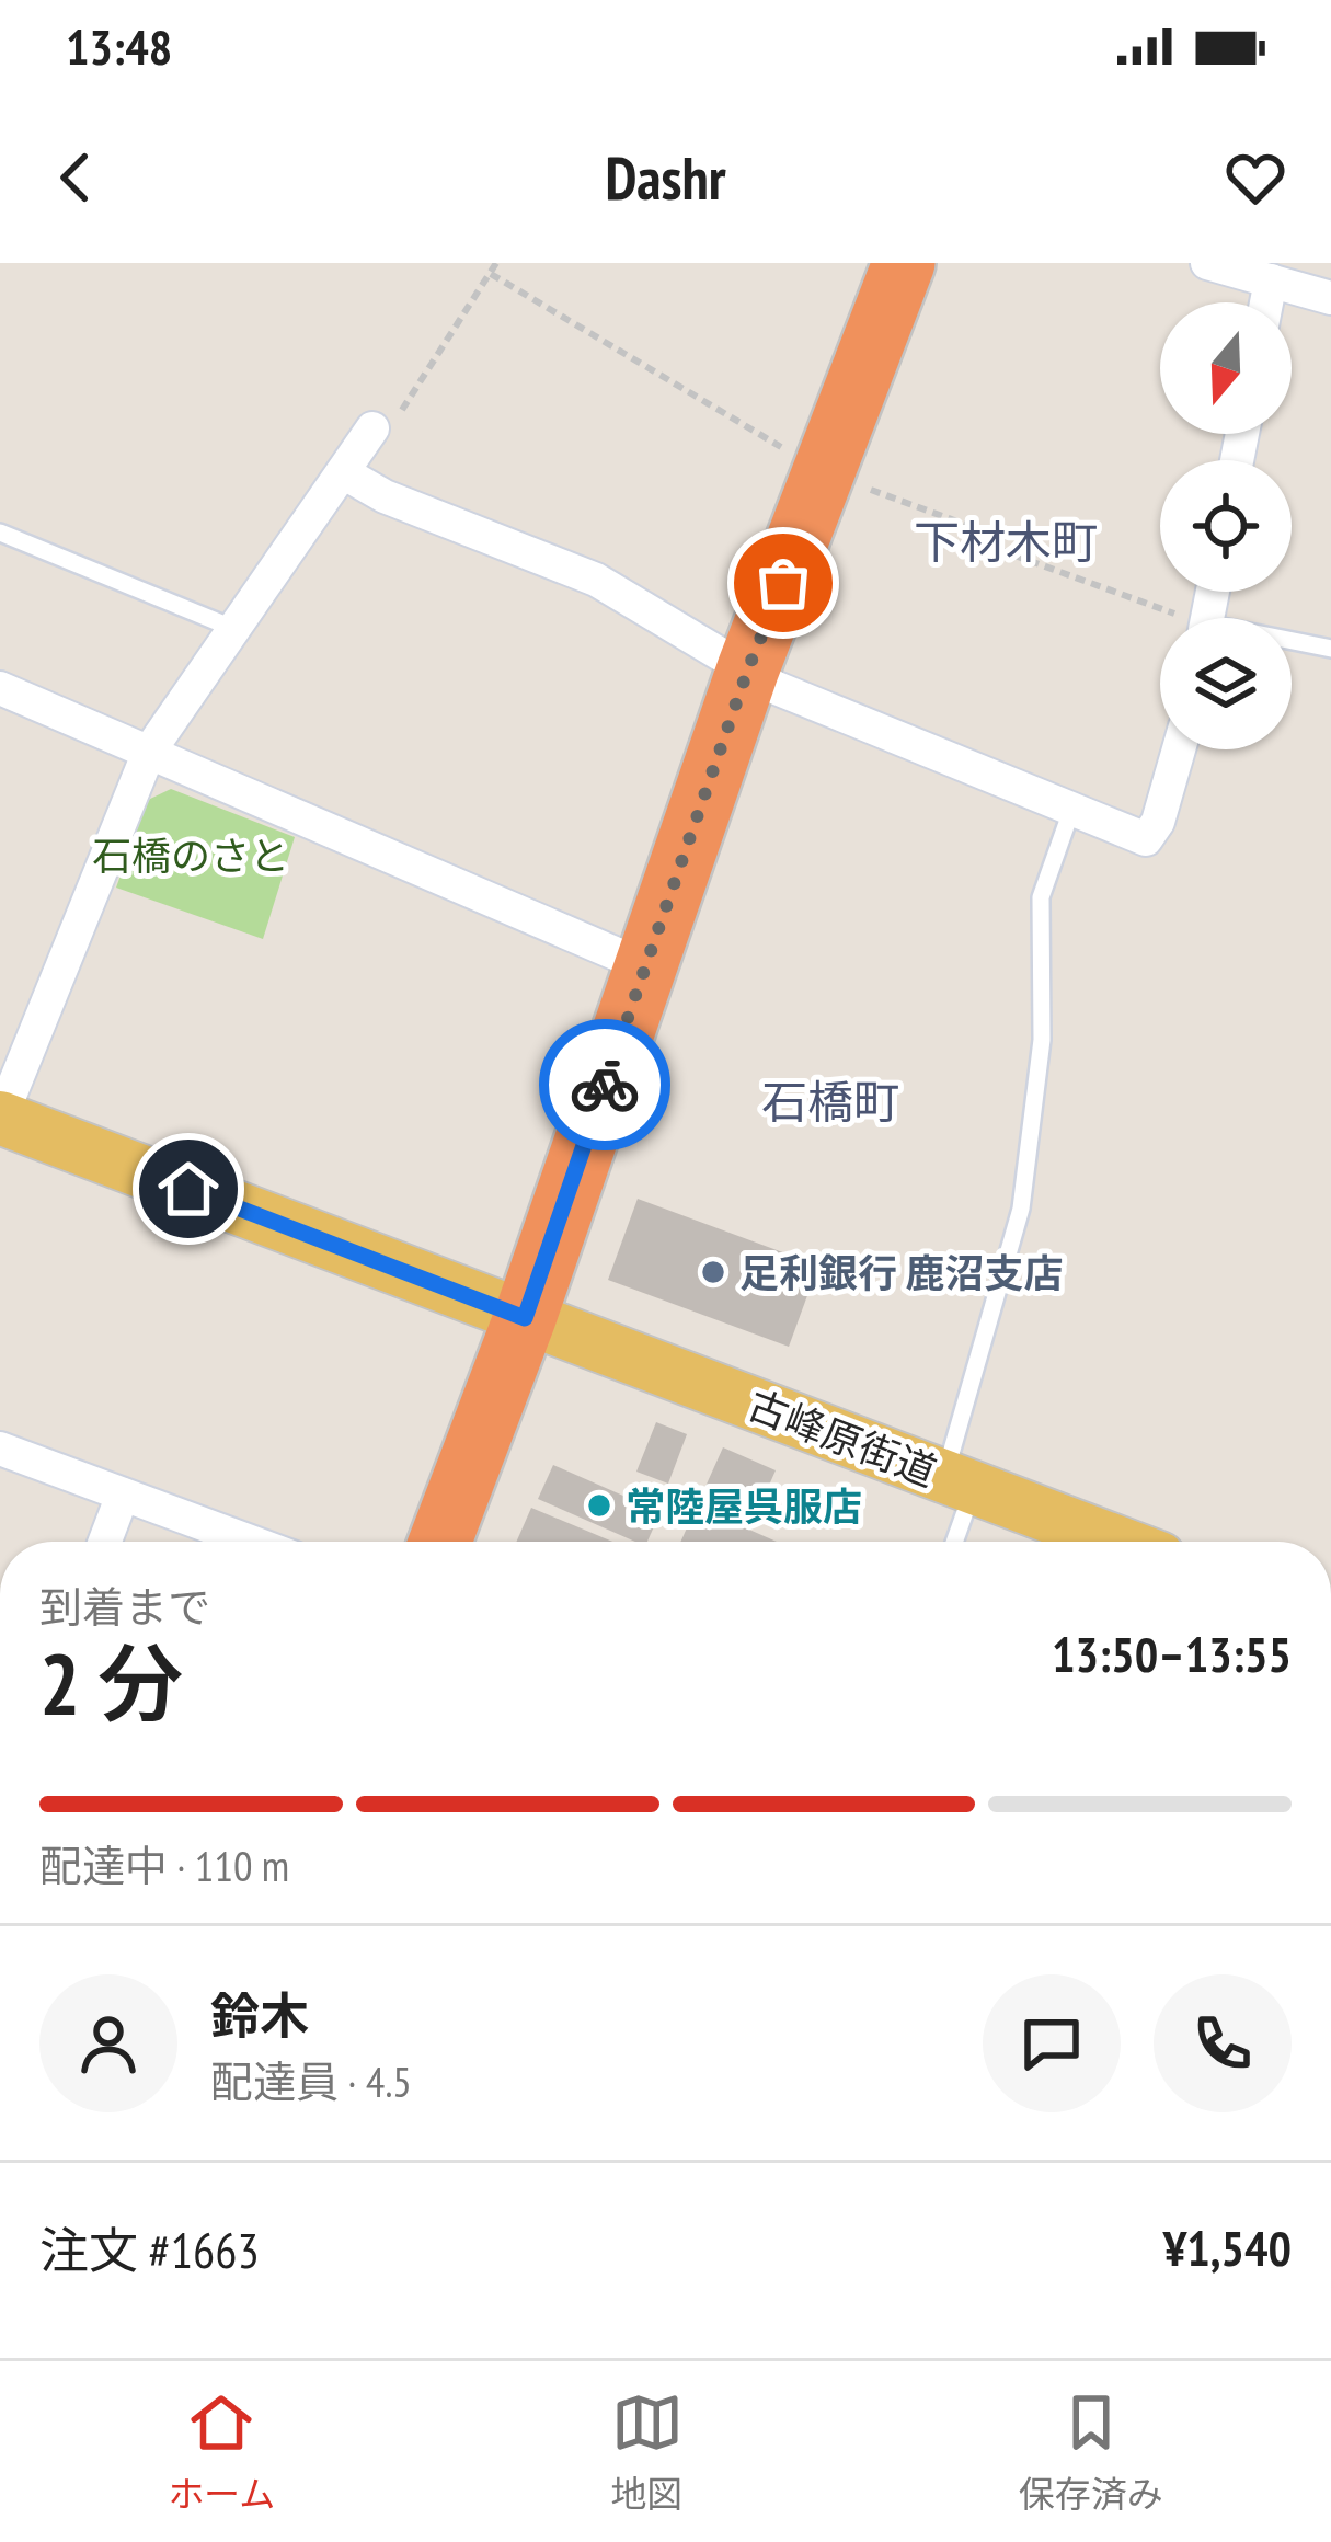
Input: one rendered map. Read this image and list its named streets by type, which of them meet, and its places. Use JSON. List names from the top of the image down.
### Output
{
  "streets": {
    "main road": ["古峰原街道"]
  },
  "districts": ["下材木町", "石橋町"],
  "parks": ["石橋のさと"],
  "places": ["足利銀行 鹿沼支店", "常陸屋呉服店"],
  "north": "bottom",
  "page": {
    "status": "13:48",
    "header": "Dashr",
    "heading": ["2 分", "到着まで", "13:50–13:55"],
    "panel": [
      "鈴木",
      "配達員 · 4.5",
      "注文 #1663",
      "¥1,540"
    ],
    "bar": "配達中 · 110 m",
    "tabs": ["ホーム", "地図", "保存済み"]
  }
}
